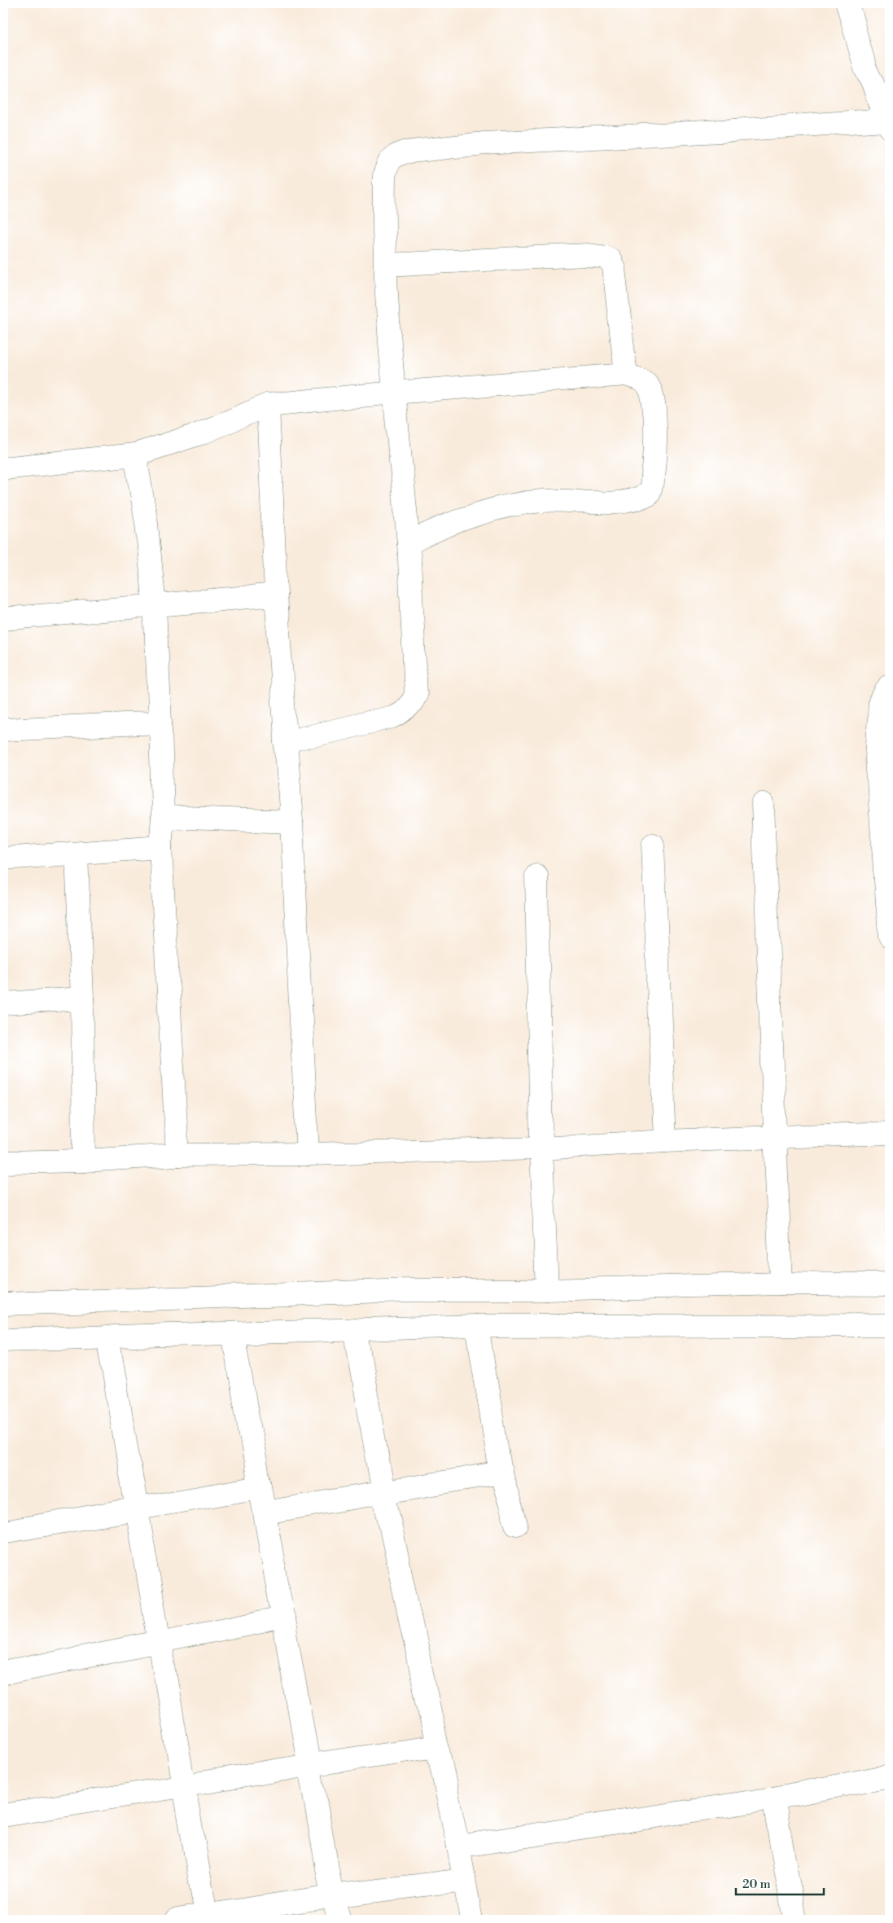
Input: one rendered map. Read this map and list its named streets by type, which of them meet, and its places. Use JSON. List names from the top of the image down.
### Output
{
  "scale_bar": "20 m"
}
